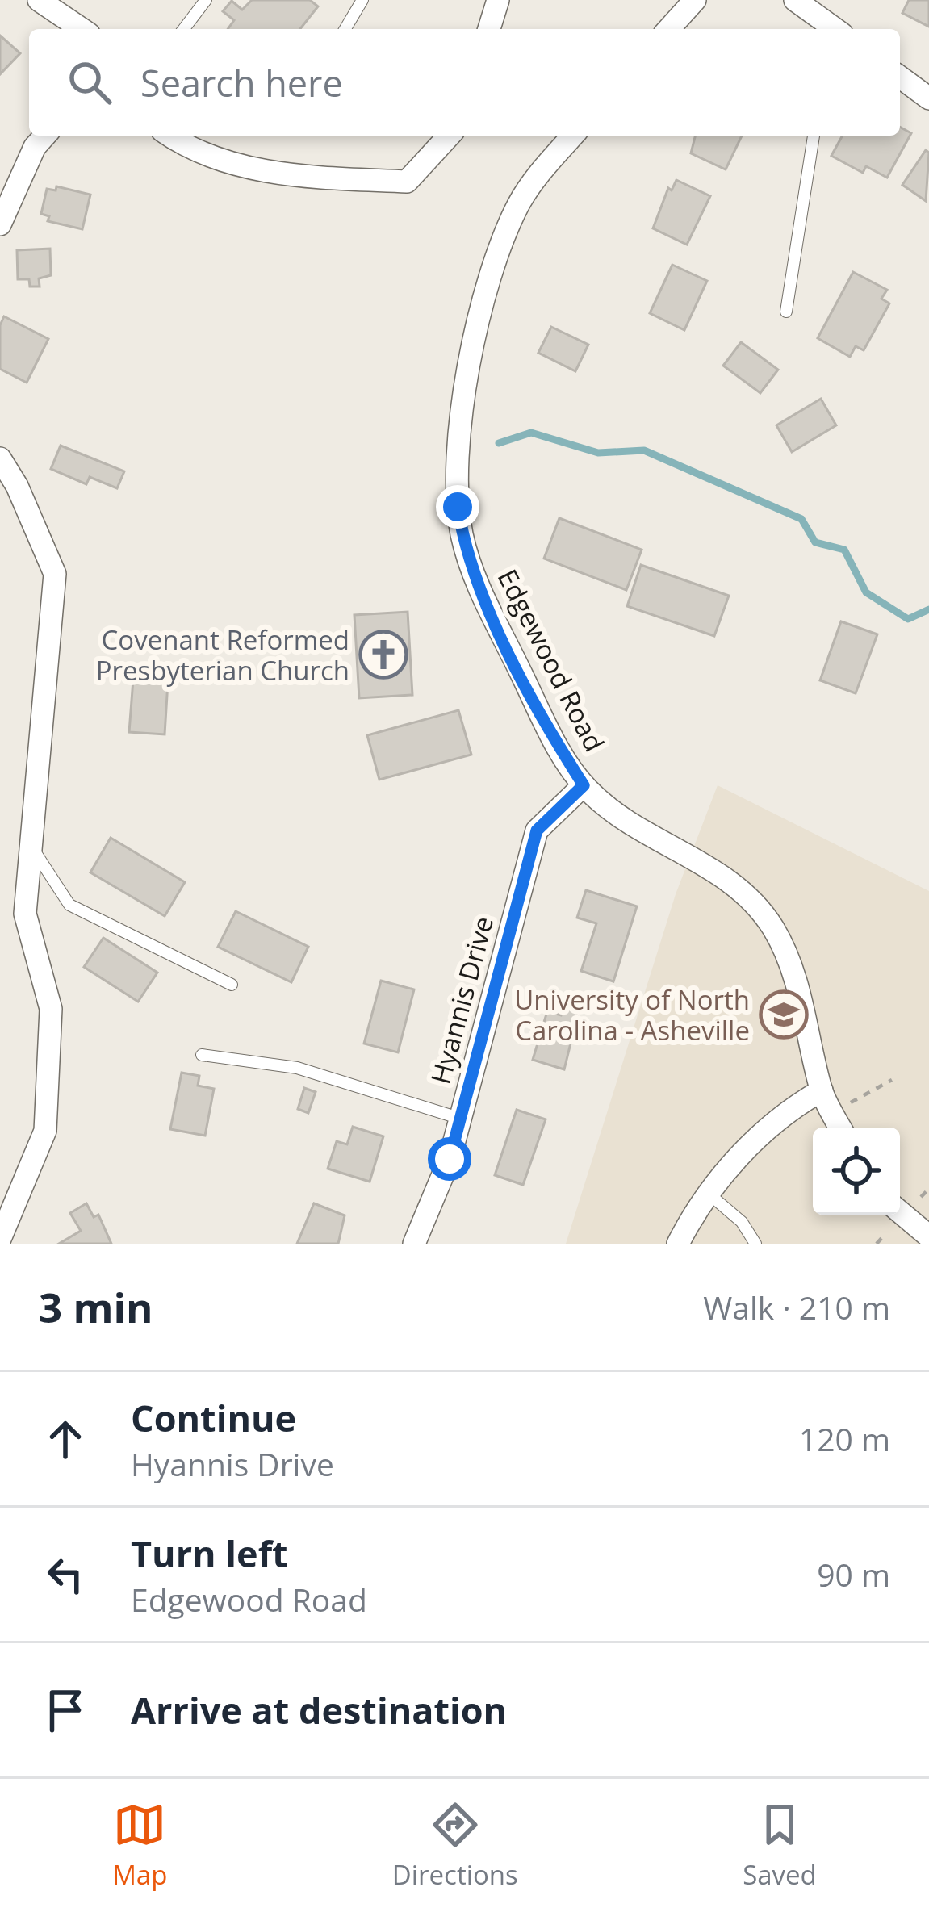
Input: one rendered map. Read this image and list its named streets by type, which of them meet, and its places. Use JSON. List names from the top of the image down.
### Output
{
  "streets": {
    "street": ["Edgewood Road", "Hyannis Drive"]
  },
  "crossings": [
    ["Edgewood Road", "Hyannis Drive"]
  ],
  "places": {
    "church": ["Covenant Reformed Presbyterian Church"],
    "school or university": ["University of North Carolina - Asheville"]
  },
  "page": {
    "search": "Search here",
    "heading": ["3 min", "Walk · 210 m"],
    "list": [
      ["Continue", "Hyannis Drive", "120 m"],
      ["Turn left", "Edgewood Road", "90 m"],
      "Arrive at destination"
    ],
    "nav": ["Map", "Directions", "Saved"]
  }
}
